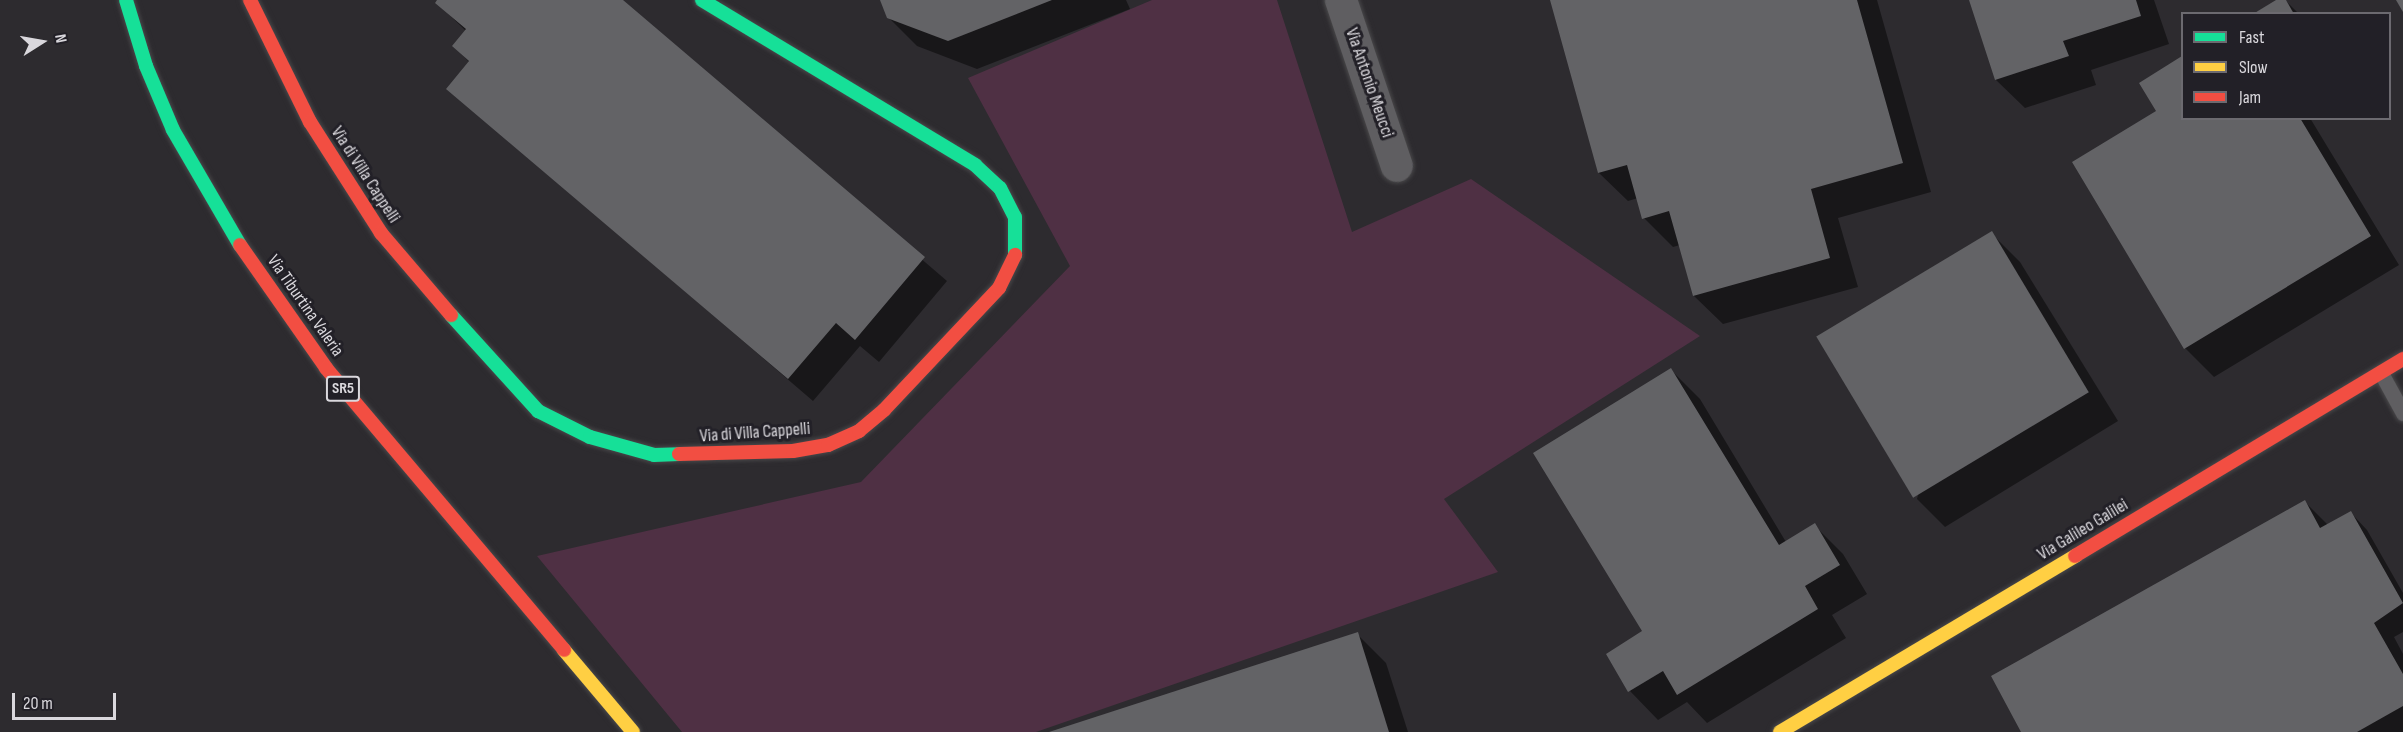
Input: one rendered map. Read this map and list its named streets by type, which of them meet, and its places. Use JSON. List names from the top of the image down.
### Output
{
  "streets": {
    "street": [
      "Via Antonio Meucci",
      "Via di Villa Cappelli",
      "Via Tiburtina Valeria",
      "SR5",
      "Via Galileo Galilei"
    ]
  },
  "legend": ["Fast", "Slow", "Jam"],
  "scale_bar": "20 m",
  "north": "right"
}
